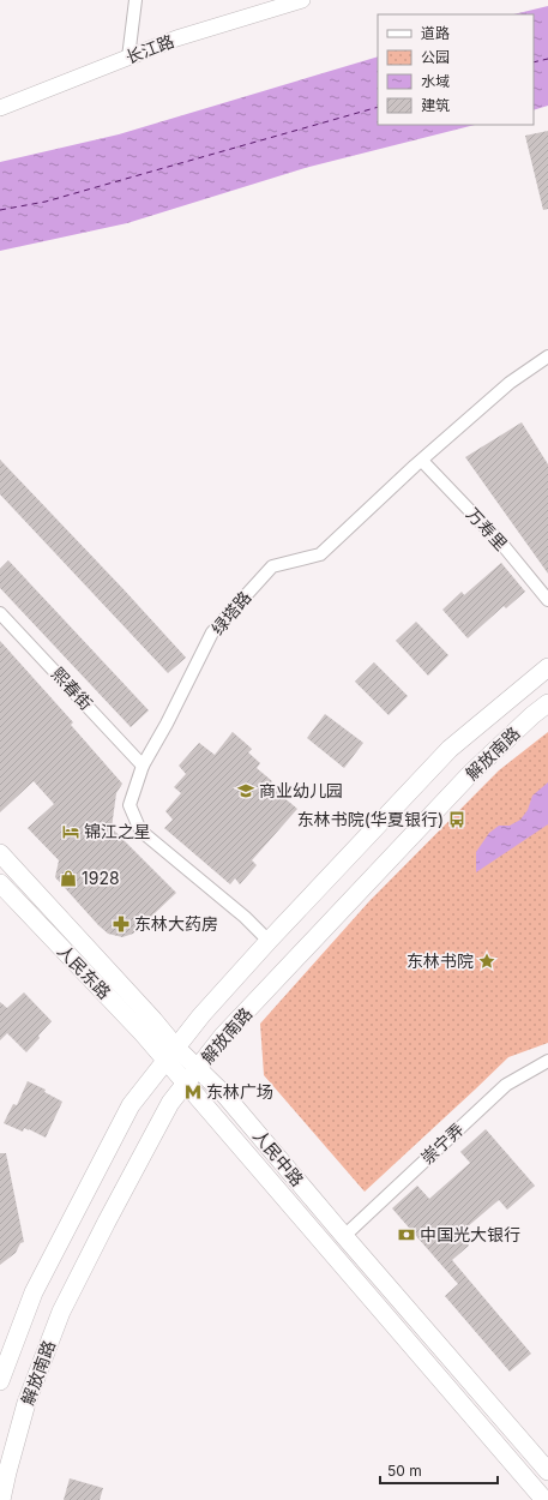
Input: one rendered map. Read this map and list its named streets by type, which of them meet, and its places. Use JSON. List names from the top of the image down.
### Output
{
  "streets": {
    "main road": ["解放南路", "人民东路", "人民中路"],
    "street": [
      "长江路",
      "万寿里",
      "绿塔路",
      "熙春街",
      "崇宁弄"
    ]
  },
  "crossings": [
    ["万寿里", "绿塔路"],
    ["绿塔路", "熙春街"],
    ["绿塔路", "解放南路"],
    ["解放南路", "人民东路"],
    ["解放南路", "人民中路"],
    ["人民东路", "人民中路"],
    ["崇宁弄", "人民中路"]
  ],
  "places": {
    "school or university": ["商业幼儿园"],
    "bus stop": ["东林书院(华夏银行)"],
    "hotel": ["锦江之星"],
    "shop": ["1928"],
    "pharmacy": ["东林大药房"],
    "place": ["东林书院"],
    "metro station": ["东林广场"],
    "bank": ["中国光大银行"]
  },
  "legend": [
    "道路",
    "公园",
    "水域",
    "建筑"
  ],
  "scale_bar": "50 m"
}
